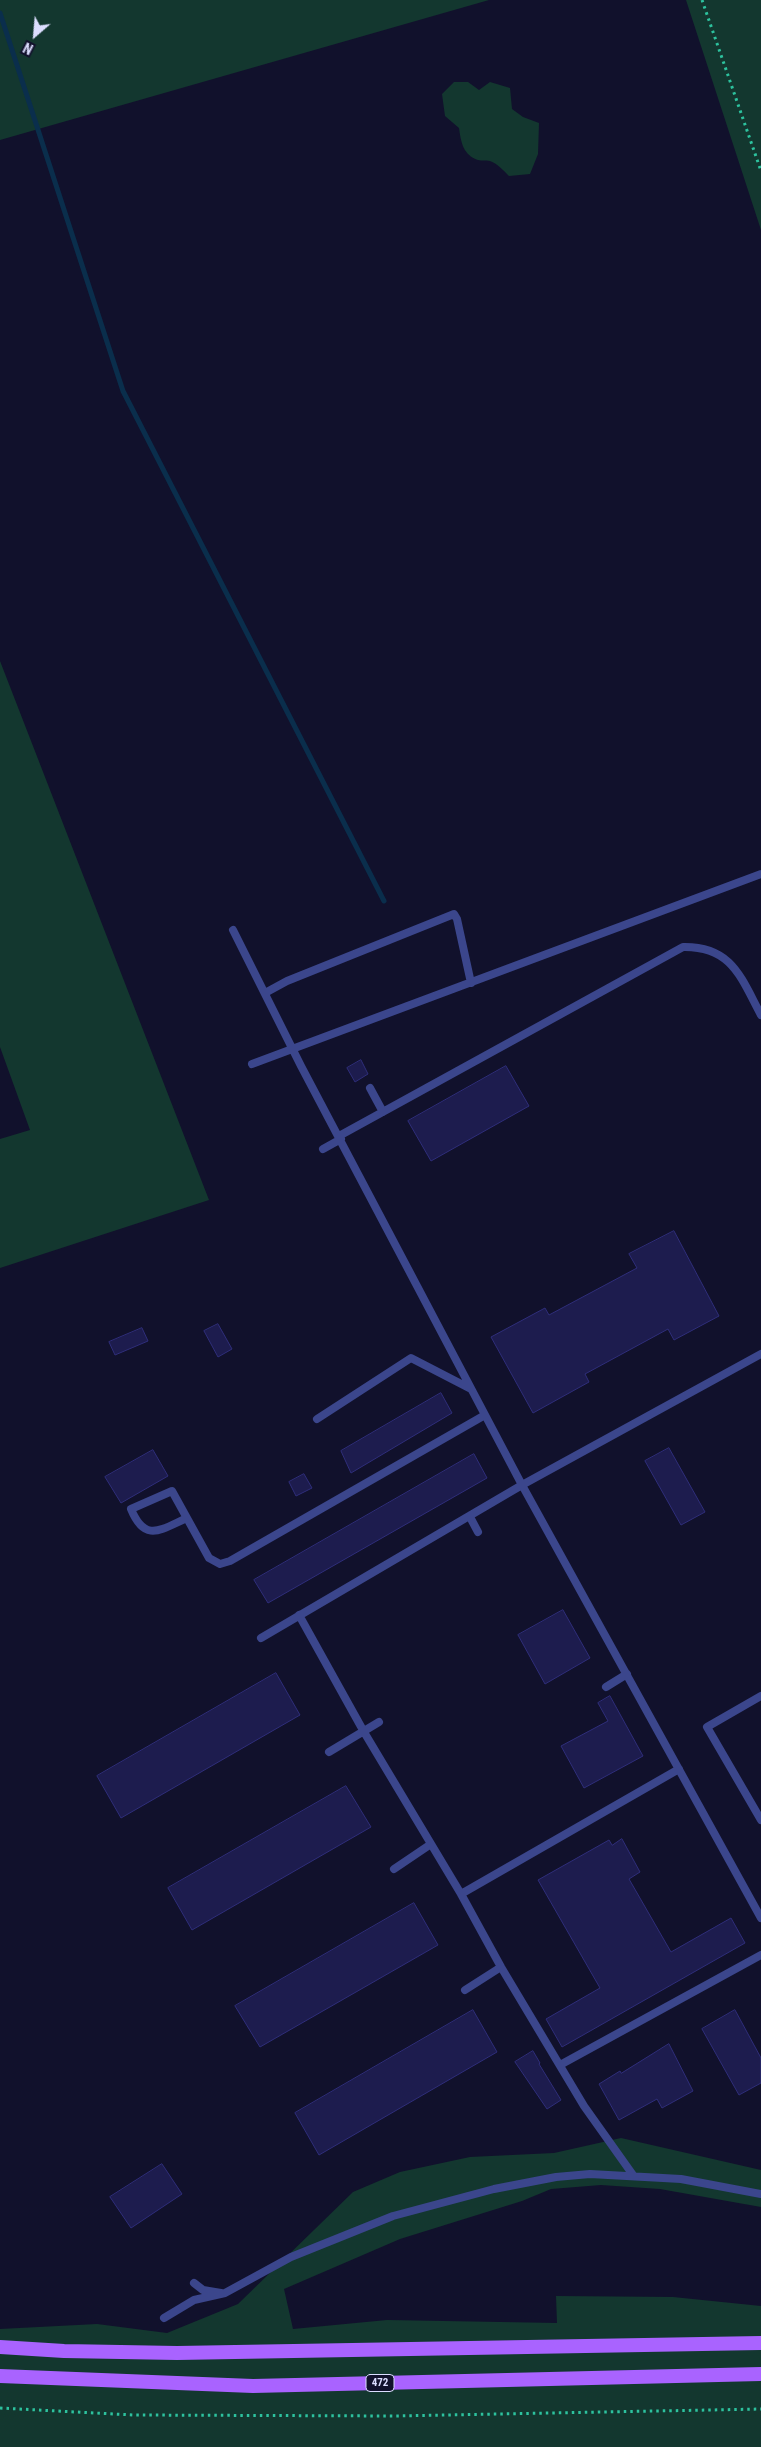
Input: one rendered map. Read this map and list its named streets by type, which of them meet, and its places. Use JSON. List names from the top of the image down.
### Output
{
  "streets": {
    "main road": ["472"]
  },
  "north": "bottom left"
}
